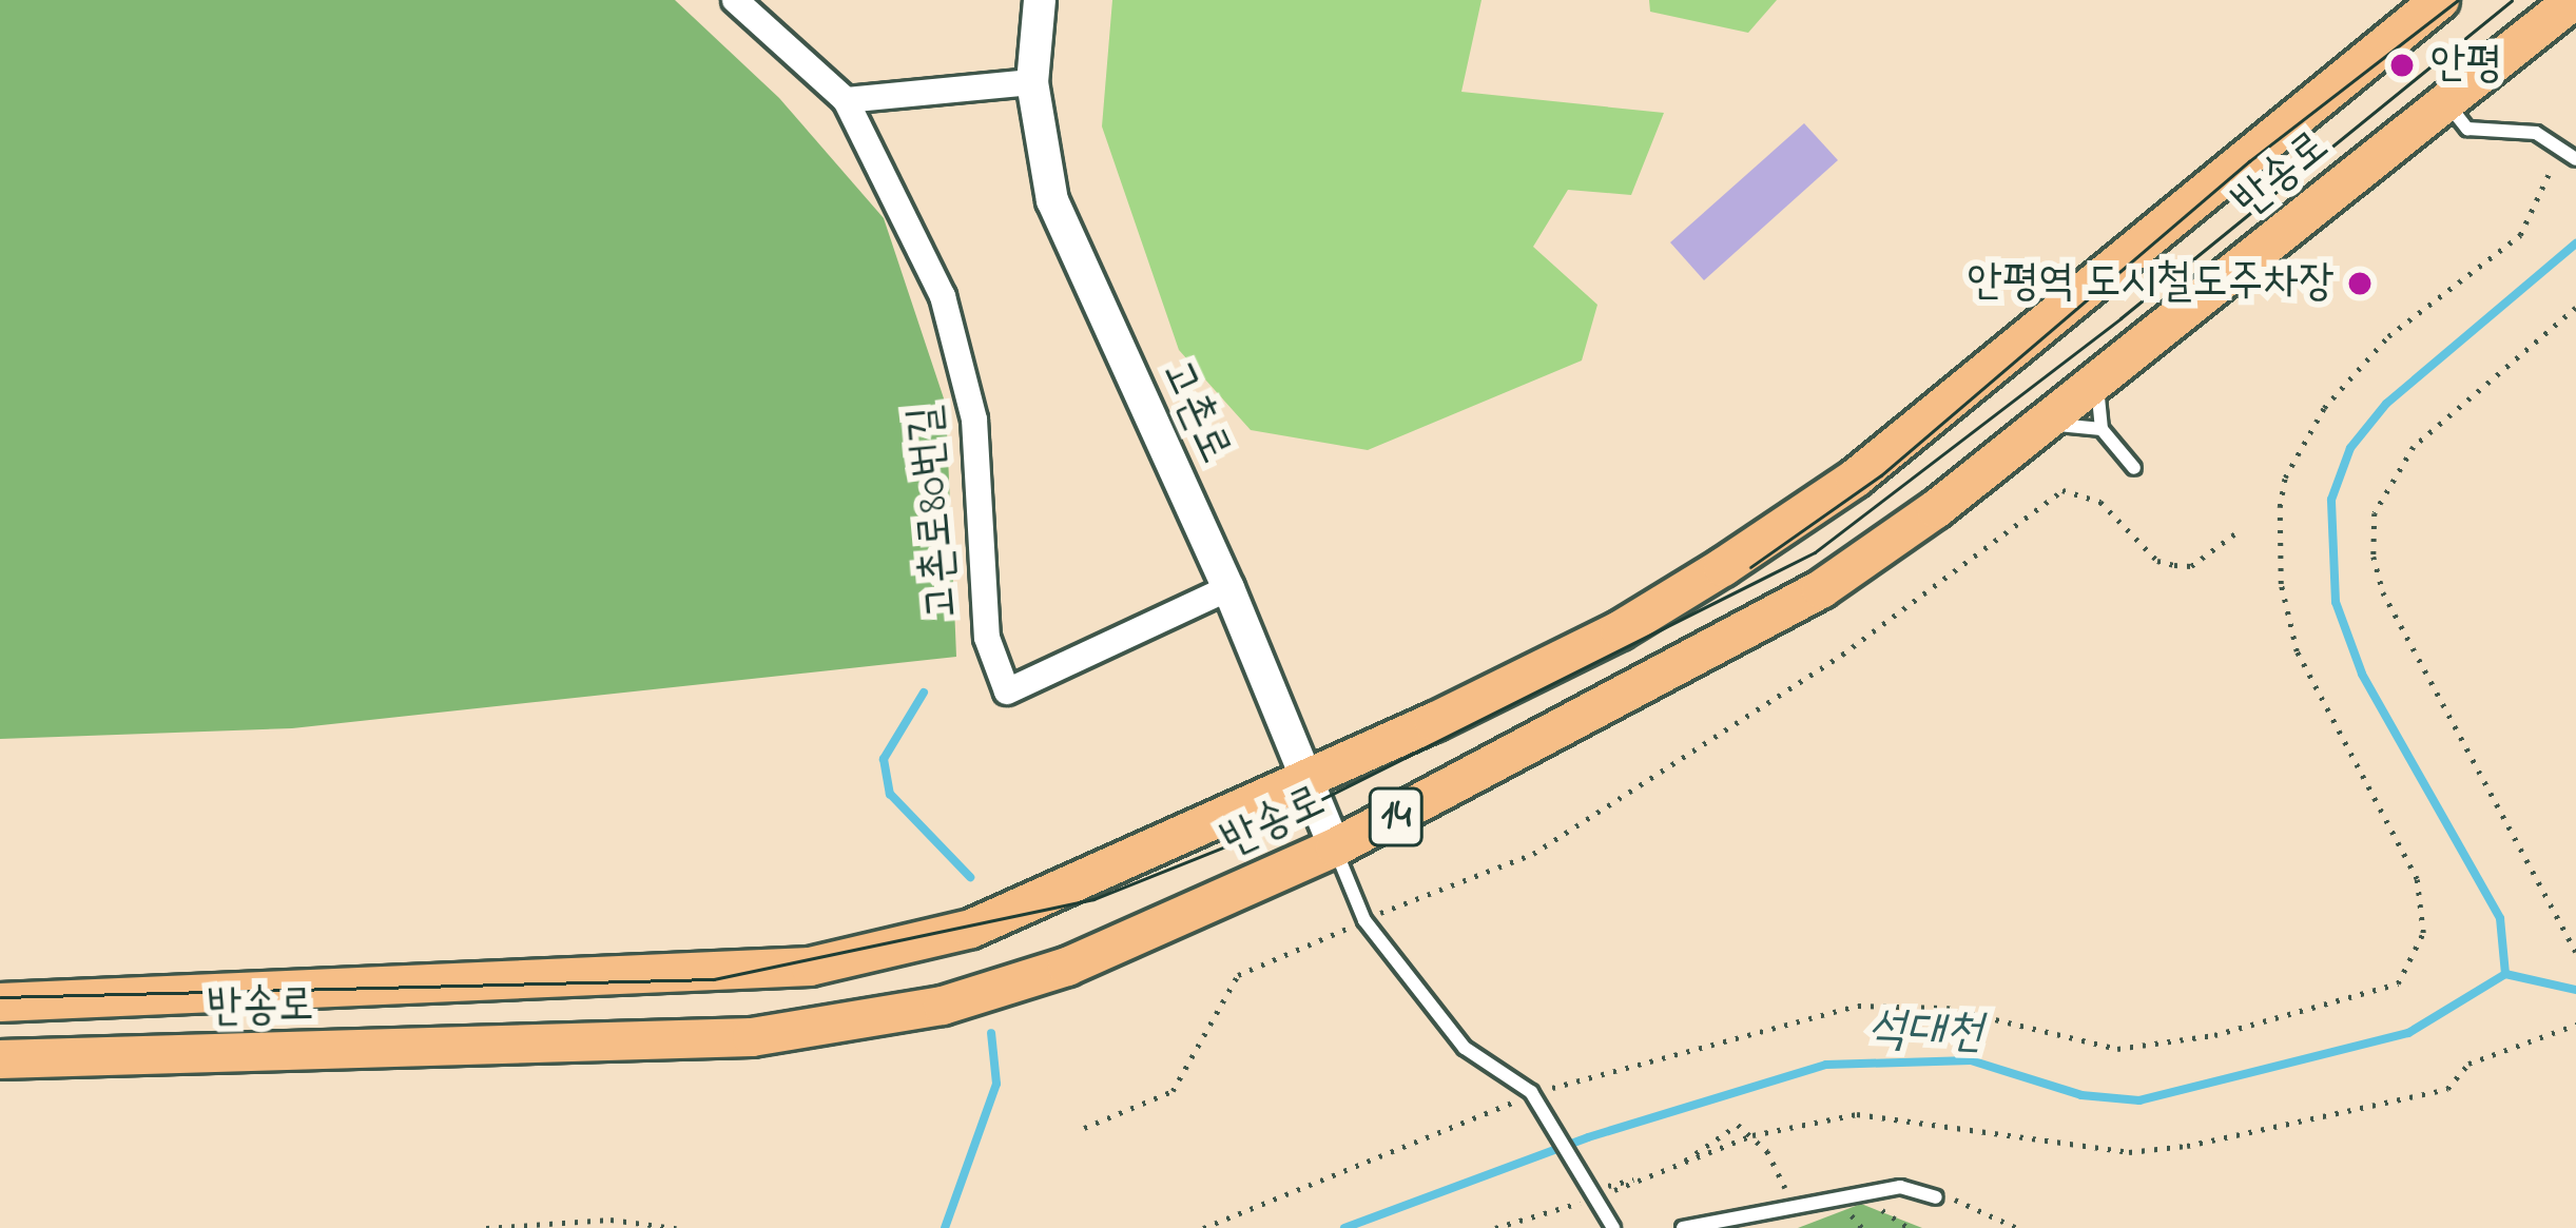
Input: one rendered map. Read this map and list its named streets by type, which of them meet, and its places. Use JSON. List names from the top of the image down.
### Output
{
  "streets": {
    "main road": ["반송로", "14"],
    "street": ["고촌로", "고촌로80번길"]
  },
  "crossings": [
    ["반송로", "고촌로"],
    ["고촌로", "고촌로80번길"]
  ],
  "water": ["석대천"],
  "places": ["안평", "안평역 도시철도주차장"]
}
